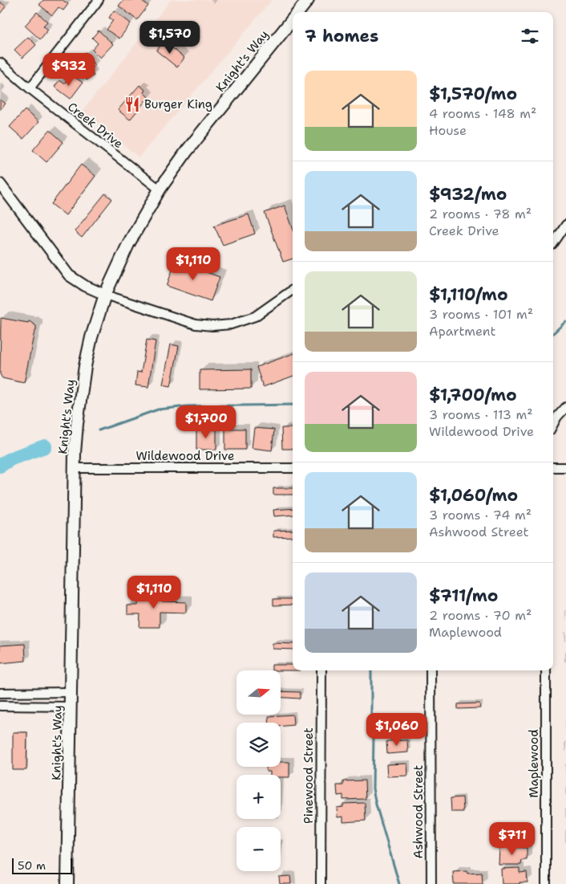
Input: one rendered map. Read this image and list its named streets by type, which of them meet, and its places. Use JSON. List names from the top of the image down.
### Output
{
  "streets": {
    "main road": ["Knight's Way"],
    "street": [
      "Creek Drive",
      "Wildewood Drive",
      "Maplewood",
      "Pinewood Street",
      "Ashwood Street"
    ]
  },
  "crossings": [
    ["Knight's Way", "Creek Drive"],
    ["Knight's Way", "Wildewood Drive"]
  ],
  "places": {
    "restaurant": ["Burger King"]
  },
  "scale_bar": "50 m",
  "north": "right",
  "page": {
    "heading": "7 homes",
    "price": [
      "$1,570",
      "$932",
      "$1,110",
      "$1,700",
      "$1,110",
      "$1,060",
      "$711"
    ],
    "list": [
      {
        "name": "$1,570/mo",
        "note": "4 rooms · 148 m² · House"
      },
      {
        "name": "$932/mo",
        "note": "2 rooms · 78 m² · Creek Drive"
      },
      {
        "name": "$1,110/mo",
        "note": "3 rooms · 101 m² · Apartment"
      },
      {
        "name": "$1,700/mo",
        "note": "3 rooms · 113 m² · Wildewood Drive"
      },
      {
        "name": "$1,060/mo",
        "note": "3 rooms · 74 m² · Ashwood Street"
      },
      {
        "name": "$711/mo",
        "note": "2 rooms · 70 m² · Maplewood"
      }
    ],
    "map_buttons": ["+", "−"],
    "scale": "50 m"
  }
}
